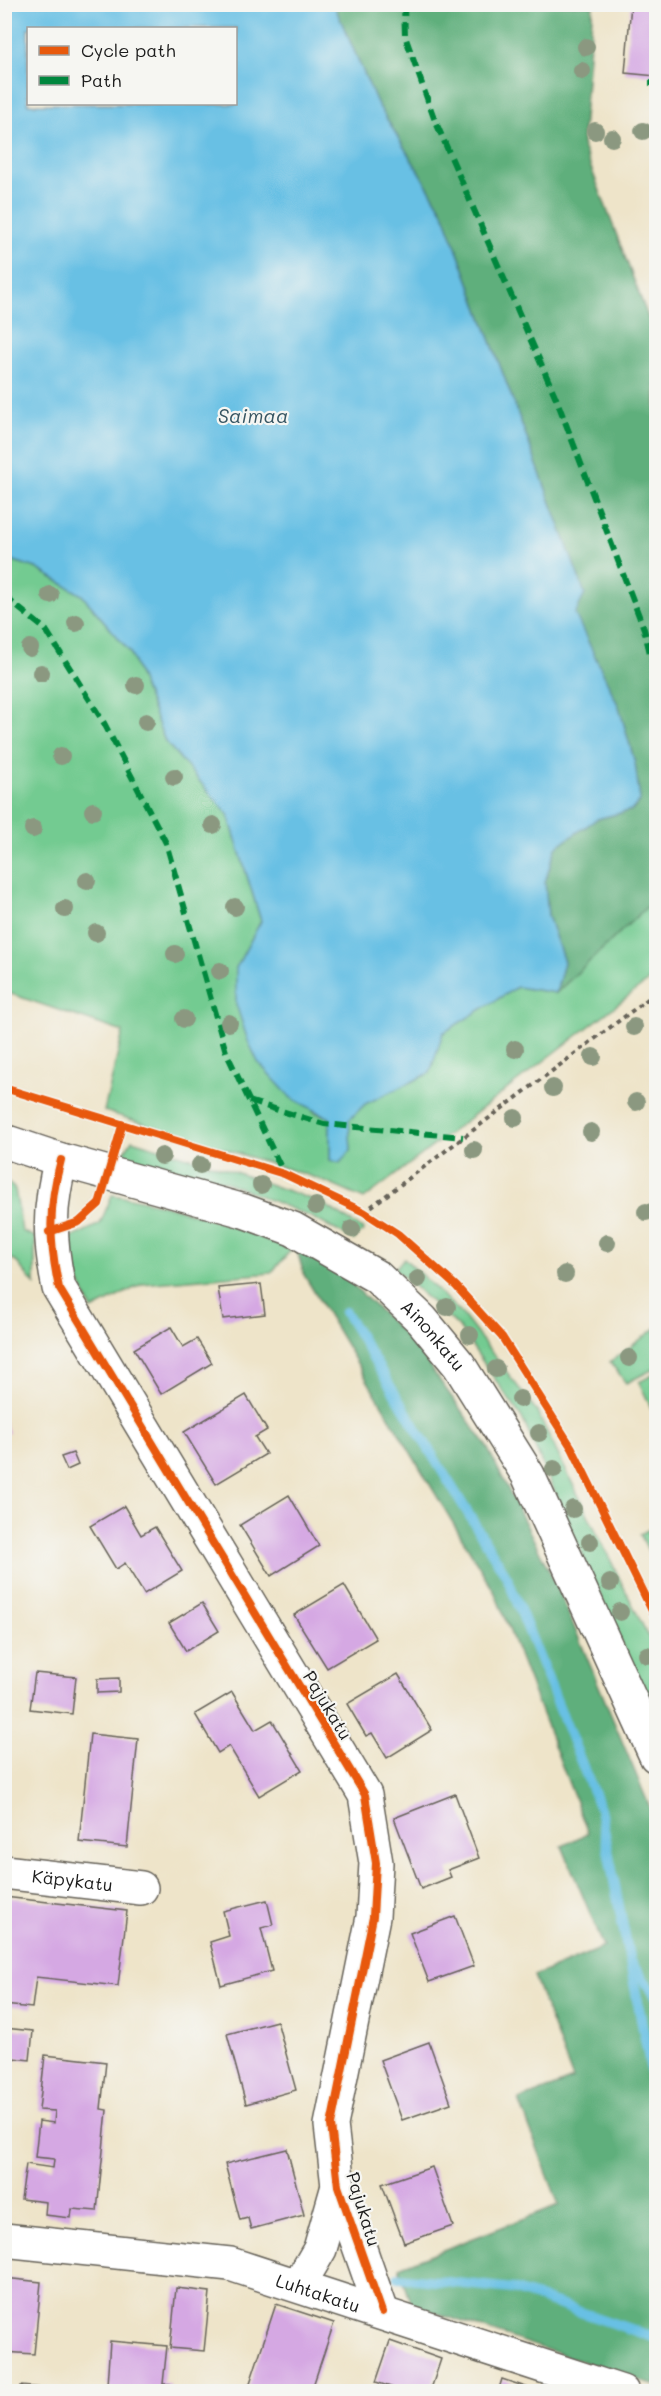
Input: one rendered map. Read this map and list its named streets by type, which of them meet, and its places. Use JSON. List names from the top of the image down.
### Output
{
  "streets": {
    "street": [
      "Ainonkatu",
      "Pajukatu",
      "Käpykatu",
      "Luhtakatu"
    ]
  },
  "crossings": [
    ["Ainonkatu", "Pajukatu"],
    ["Pajukatu", "Luhtakatu"]
  ],
  "water": ["Saimaa"],
  "legend": ["Cycle path", "Path"]
}
